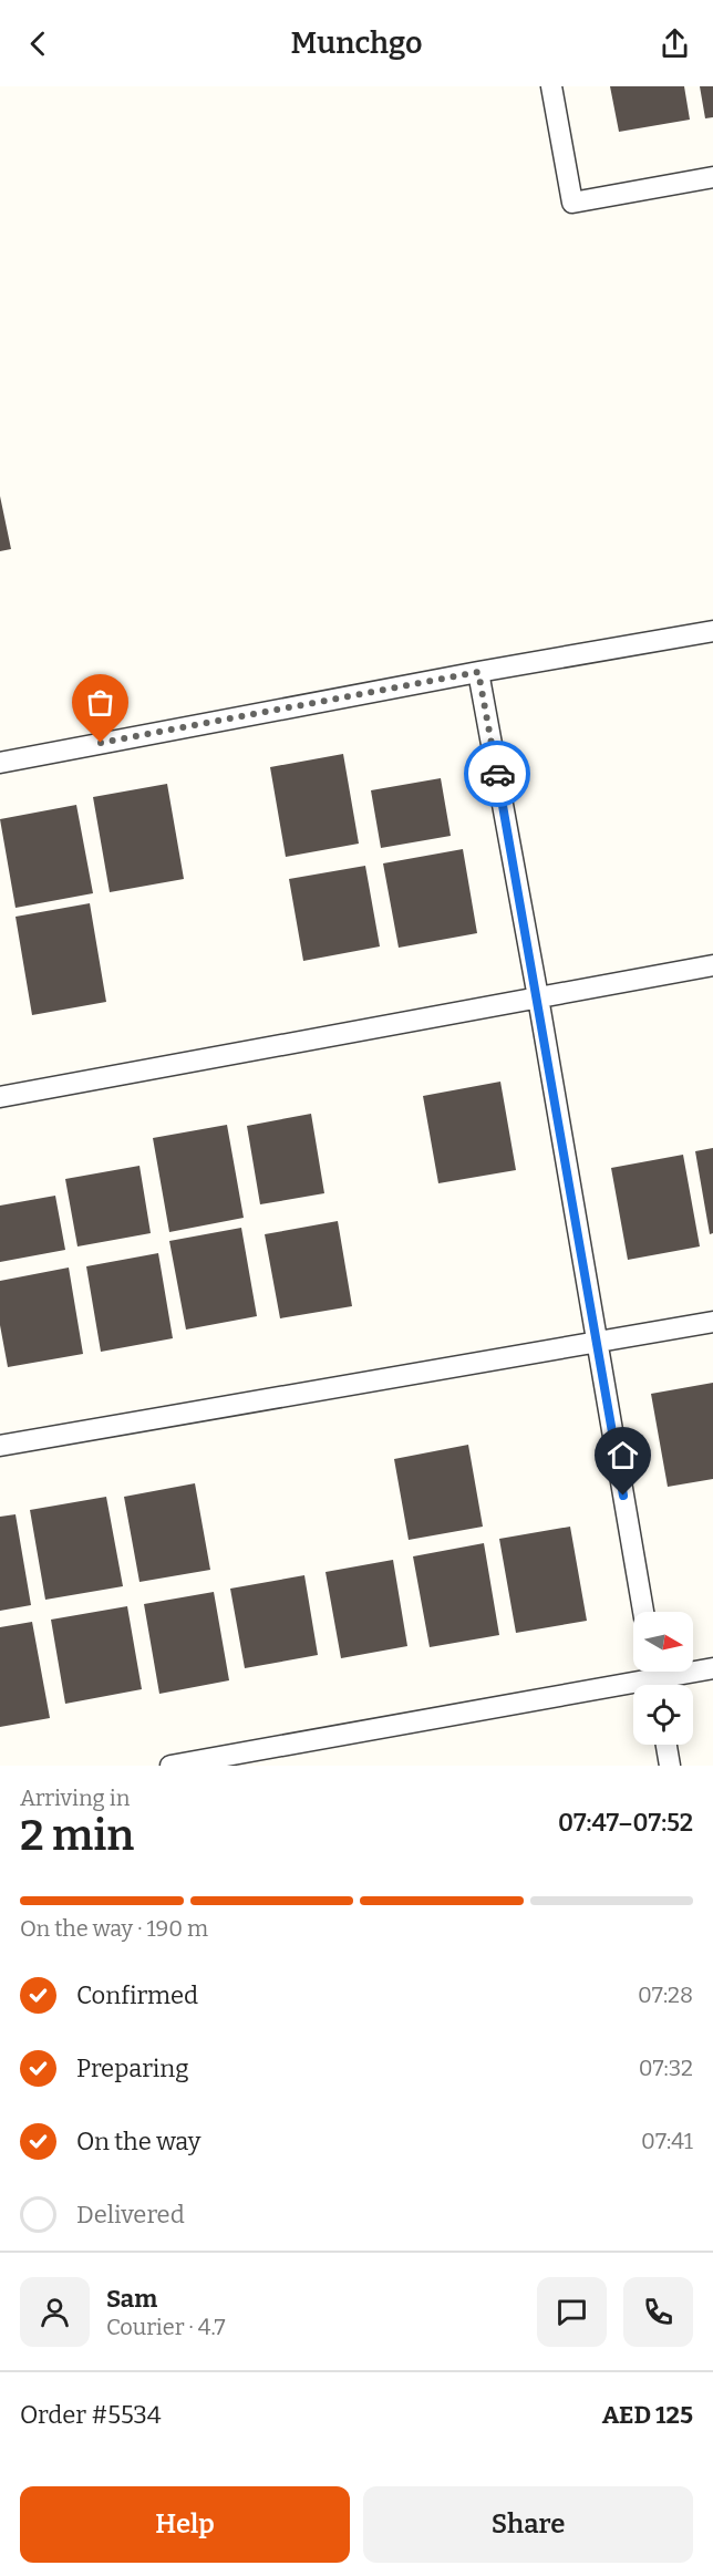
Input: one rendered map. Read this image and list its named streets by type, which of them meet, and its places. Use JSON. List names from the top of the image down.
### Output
{
  "north": "right",
  "page": {
    "header": "Munchgo",
    "heading": ["2 min", "Arriving in", "07:47–07:52"],
    "panel": [
      "Sam",
      "Courier · 4.7",
      "Order #5534",
      "AED 125"
    ],
    "bar": "On the way · 190 m",
    "list": [
      ["Confirmed", "07:28"],
      ["Preparing", "07:32"],
      ["On the way", "07:41"],
      "Delivered"
    ],
    "buttons": ["Help", "Share"]
  }
}
